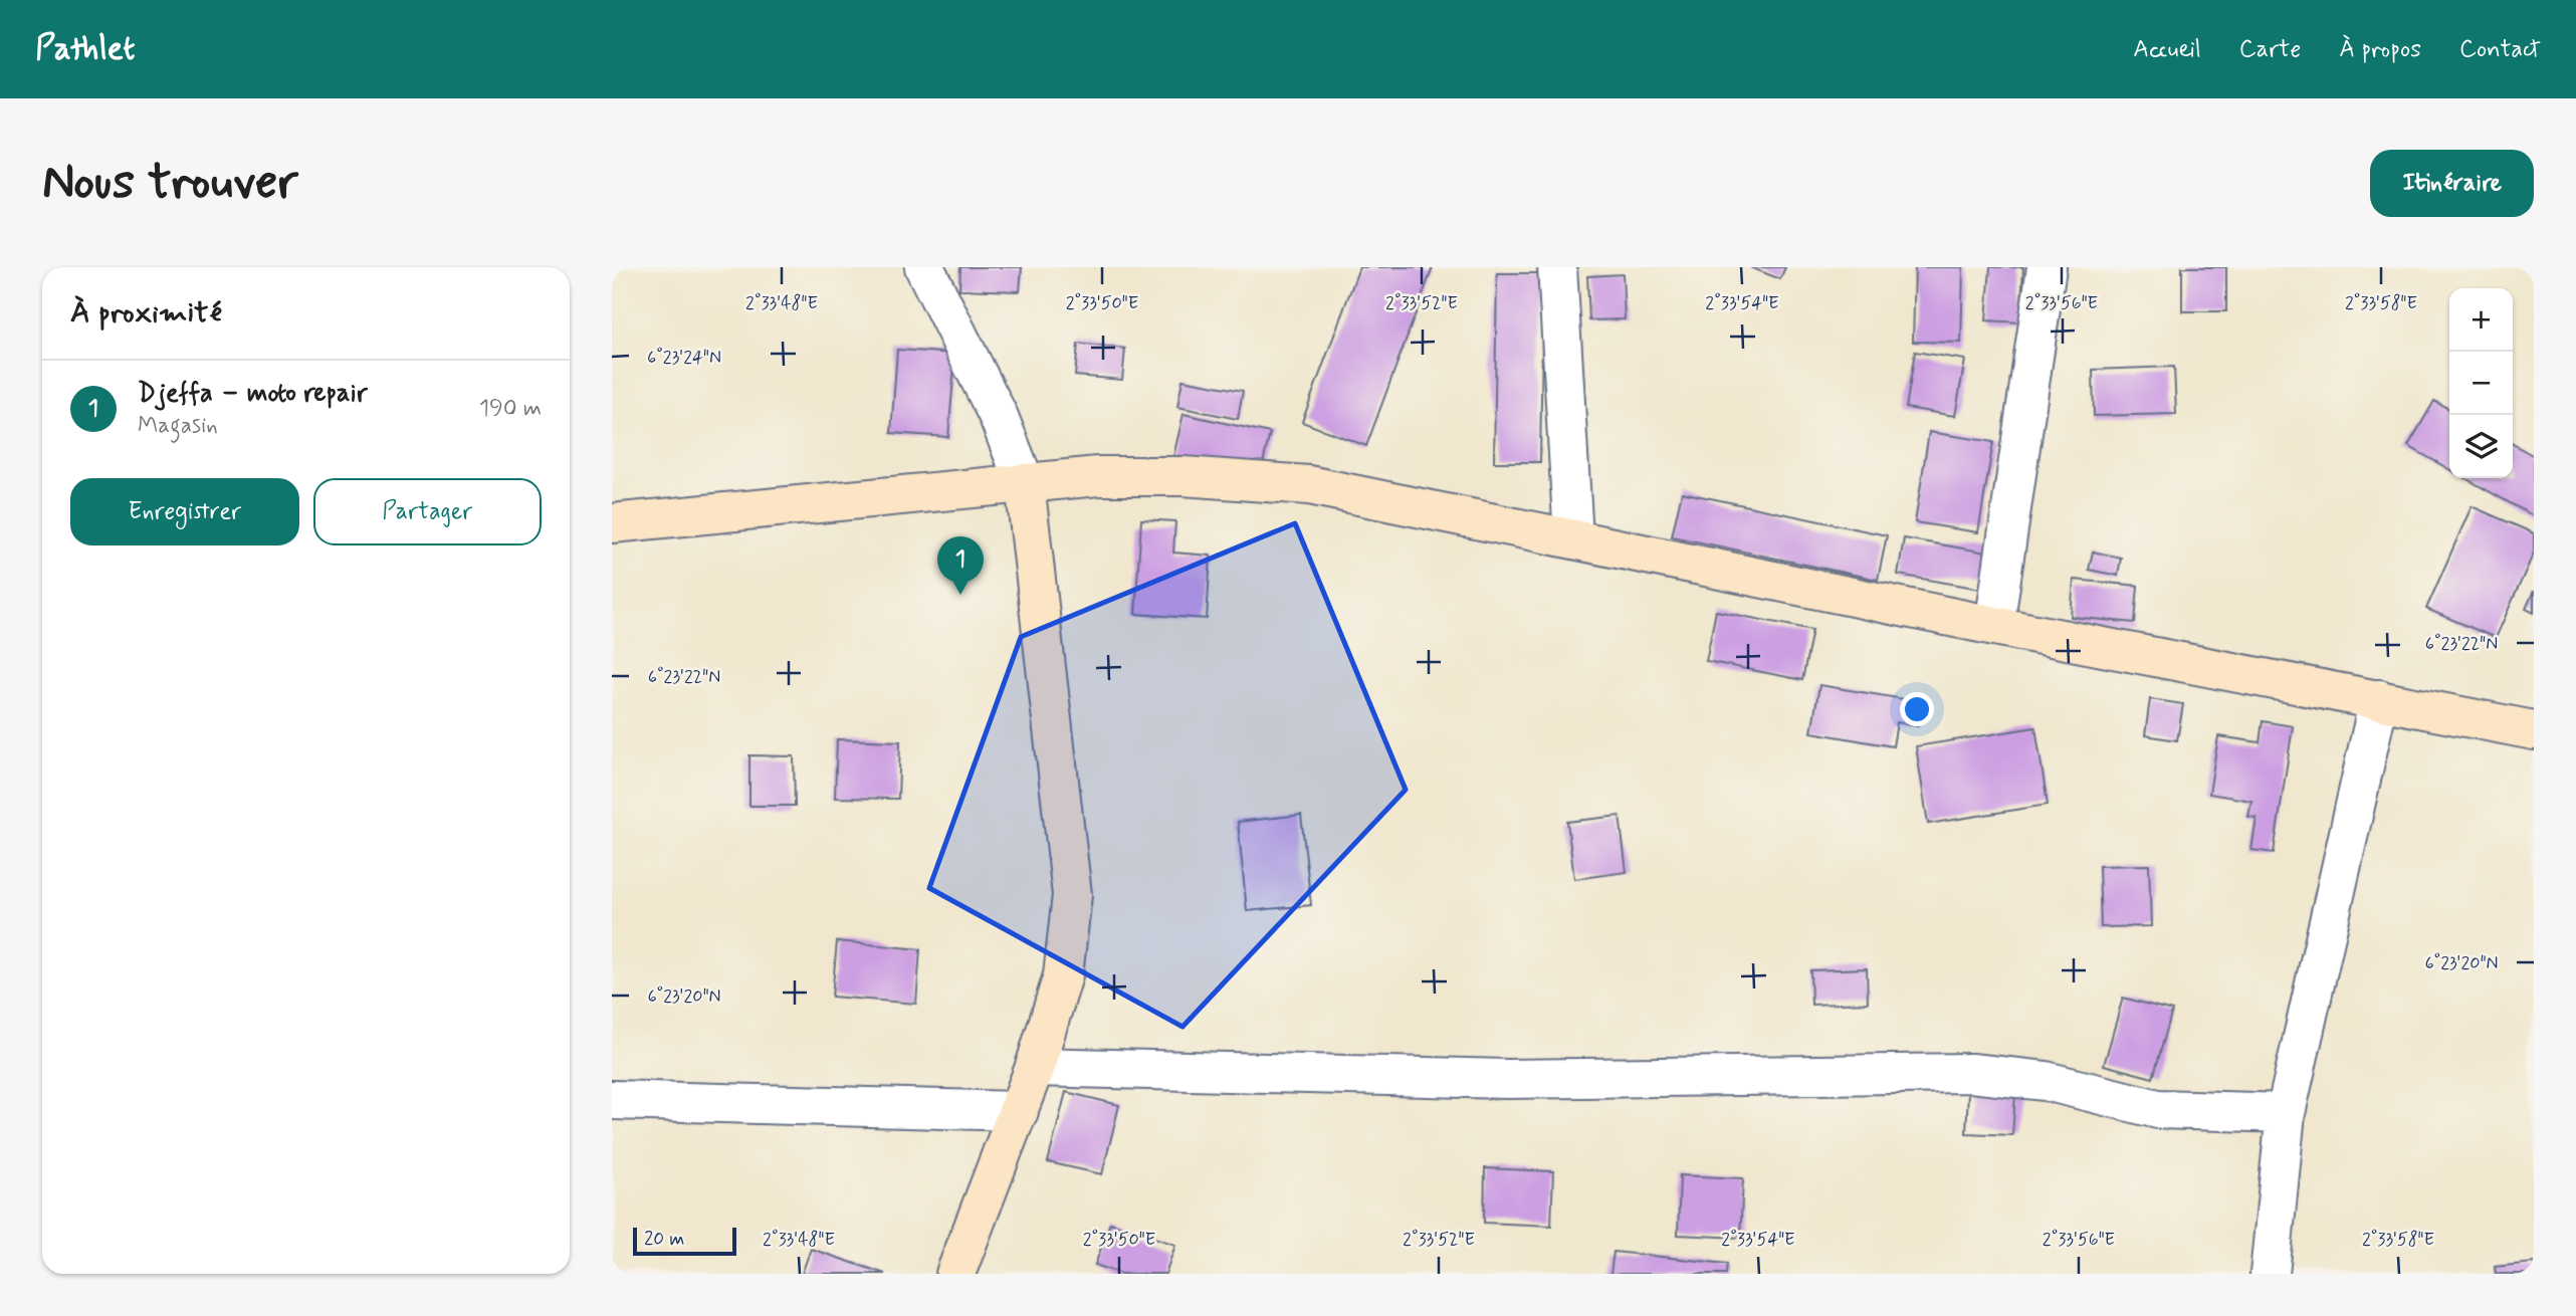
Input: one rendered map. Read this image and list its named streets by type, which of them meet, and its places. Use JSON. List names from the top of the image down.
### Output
{
  "scale_bar": "20 m",
  "page": {
    "header": "Pathlet",
    "nav": [
      "Accueil",
      "Carte",
      "À propos",
      "Contact"
    ],
    "buttons": [
      "Itinéraire",
      ["Enregistrer", "Partager"]
    ],
    "title": "Nous trouver",
    "heading": "À proximité",
    "map_buttons": ["+", "−"],
    "list": [
      {
        "mark": "1",
        "name": "Djeffa – moto repair",
        "note": "Magasin",
        "value": "190 m"
      }
    ],
    "pins": "1",
    "scale": "20 m"
  },
  "coordinates": [
    "2°33'48\"E",
    "2°33'50\"E",
    "2°33'52\"E",
    "2°33'54\"E",
    "2°33'56\"E",
    "2°33'58\"E",
    "6°23'24\"N",
    "6°23'22\"N",
    "6°23'20\"N"
  ]
}
